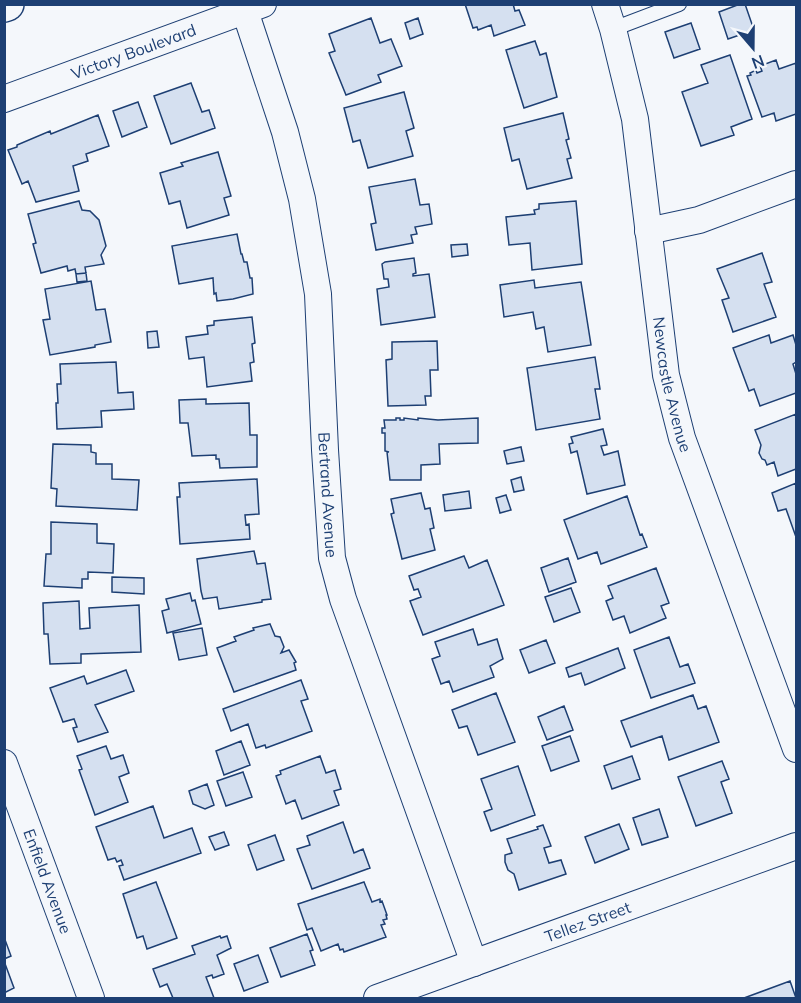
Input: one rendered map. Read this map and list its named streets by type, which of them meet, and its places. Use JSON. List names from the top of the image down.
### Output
{
  "streets": {
    "street": [
      "Victory Boulevard",
      "Newcastle Avenue",
      "Bertrand Avenue",
      "Enfield Avenue",
      "Tellez Street"
    ]
  },
  "crossings": [
    ["Victory Boulevard", "Bertrand Avenue"],
    ["Bertrand Avenue", "Tellez Street"]
  ],
  "north": "bottom"
}
